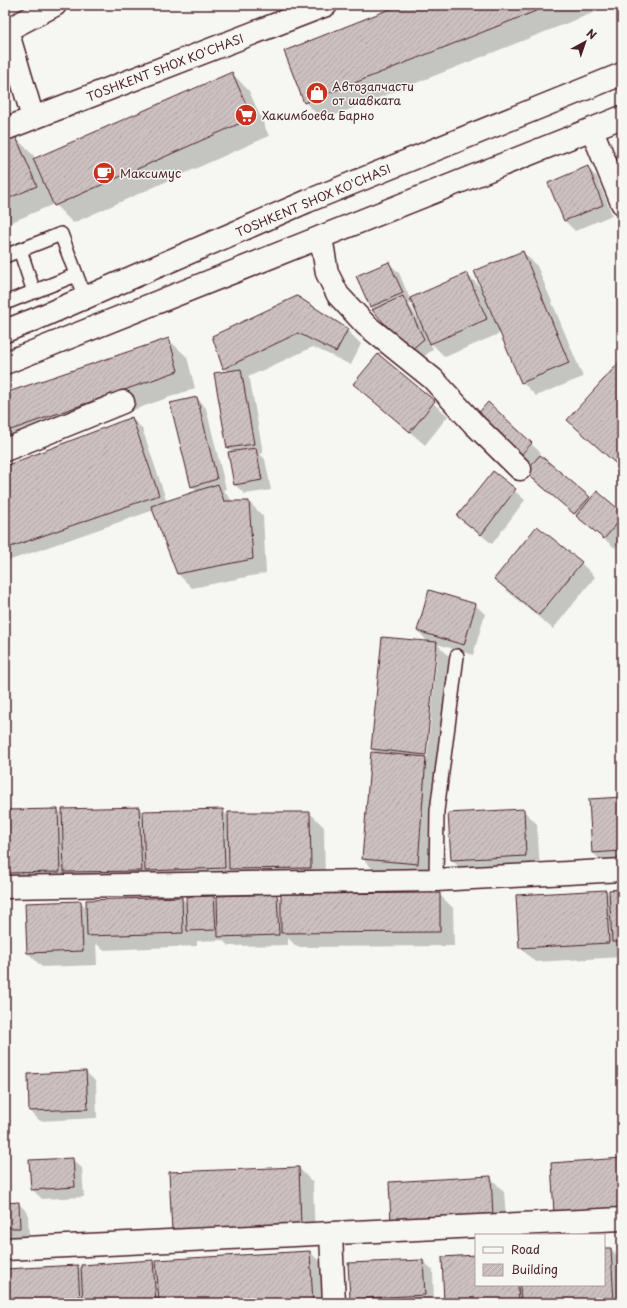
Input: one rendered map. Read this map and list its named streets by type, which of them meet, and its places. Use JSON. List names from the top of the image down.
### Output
{
  "streets": {
    "street": ["TOSHKENT SHOX KO'CHASI"]
  },
  "places": {
    "shop": ["Автозапчасти от шавката"],
    "supermarket": ["Хакимбоева Барно"],
    "cafe": ["Максимус"]
  },
  "legend": ["Road", "Building"],
  "north": "top right"
}
